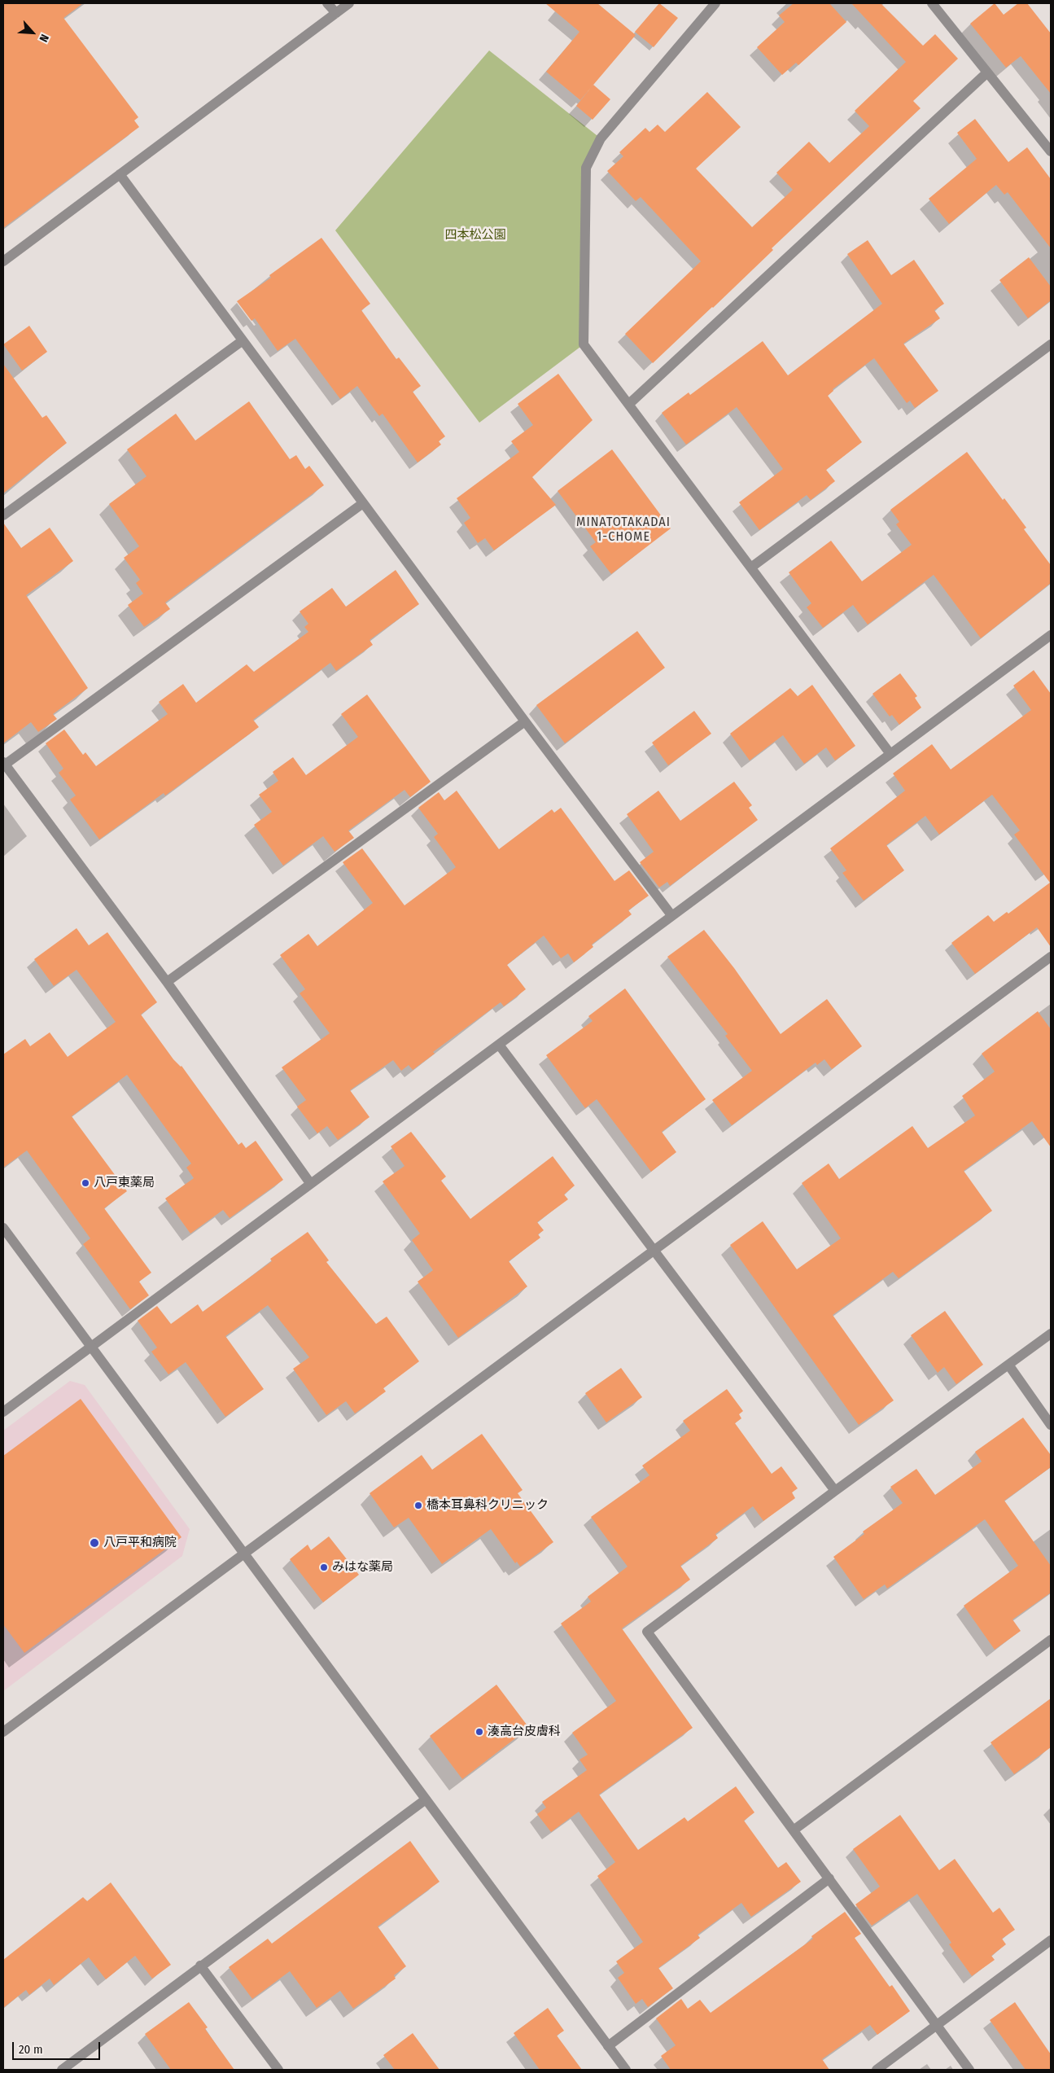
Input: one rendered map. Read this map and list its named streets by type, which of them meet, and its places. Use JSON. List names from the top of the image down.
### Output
{
  "districts": ["MINATOTAKADAI 1-CHOME"],
  "parks": ["四本松公園"],
  "places": [
    "八戸東薬局",
    "橋本耳鼻科クリニック",
    "八戸平和病院",
    "みはな薬局",
    "湊高台皮膚科"
  ],
  "scale_bar": "20 m",
  "north": "bottom right"
}
